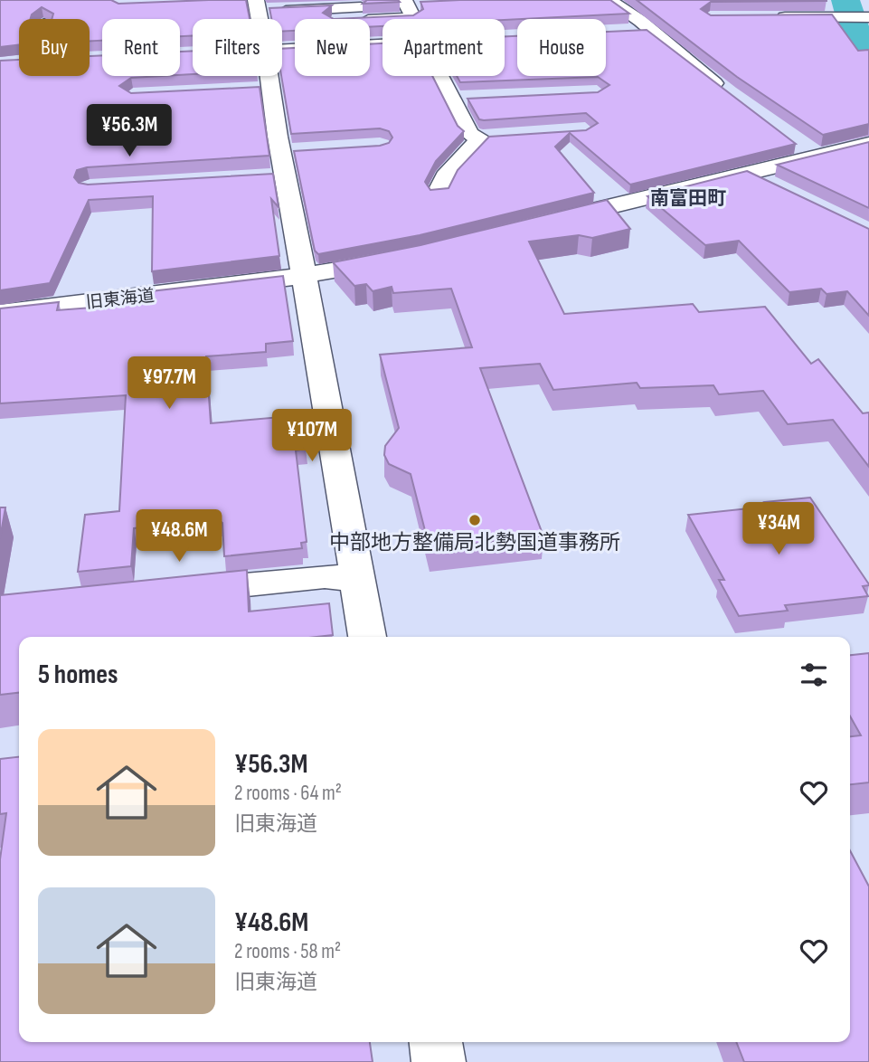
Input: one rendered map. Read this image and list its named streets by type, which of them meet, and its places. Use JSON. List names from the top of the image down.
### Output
{
  "streets": {
    "street": ["旧東海道"]
  },
  "districts": ["南富田町"],
  "places": ["中部地方整備局北勢国道事務所"],
  "page": {
    "chip": [
      "Buy",
      "Rent",
      "Filters",
      "New",
      "Apartment",
      "House"
    ],
    "price": [
      "¥56.3M",
      "¥97.7M",
      "¥107M",
      "¥34M",
      "¥48.6M"
    ],
    "heading": "5 homes",
    "list": [
      {
        "name": "¥56.3M",
        "note": "2 rooms · 64 m² · 旧東海道"
      },
      {
        "name": "¥48.6M",
        "note": "2 rooms · 58 m² · 旧東海道"
      }
    ]
  }
}
